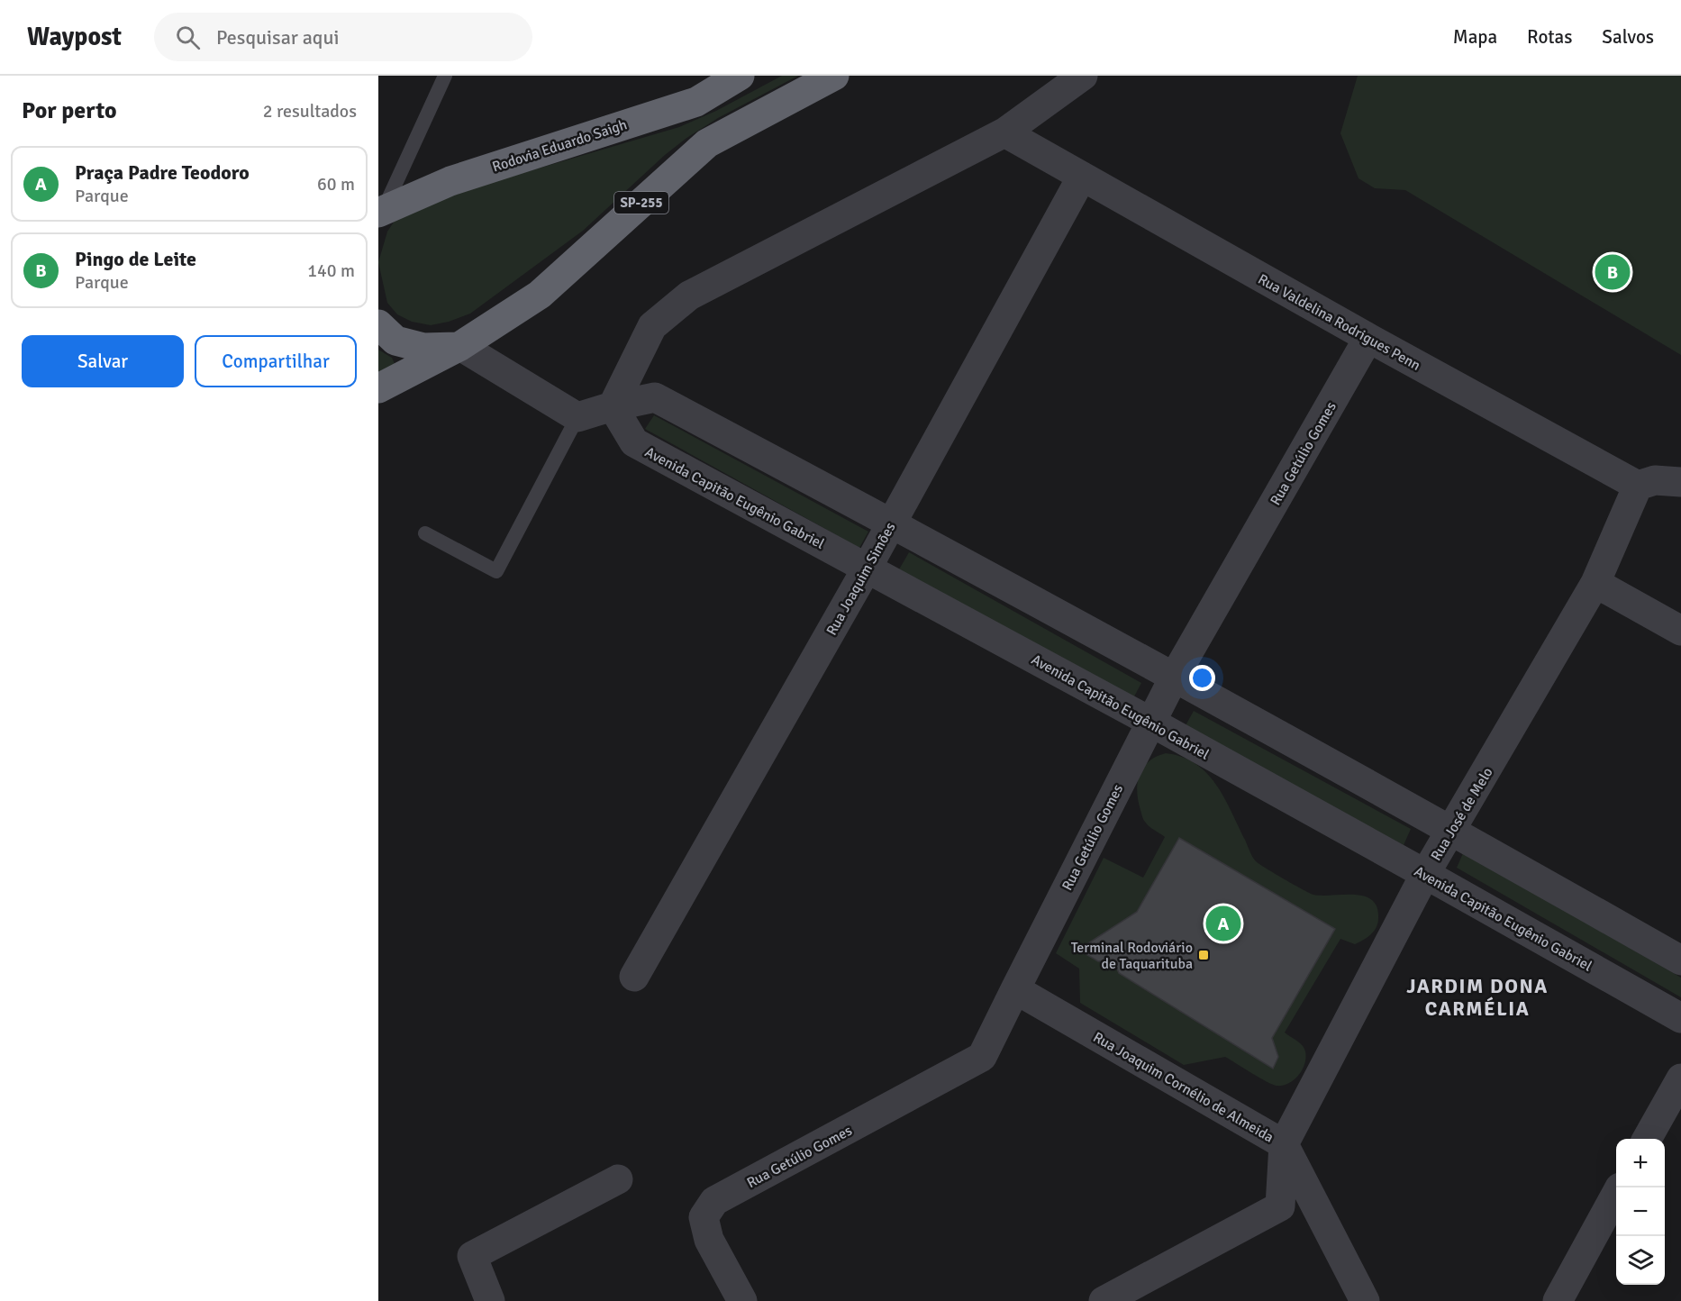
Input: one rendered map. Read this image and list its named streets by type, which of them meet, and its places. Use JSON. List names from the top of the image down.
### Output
{
  "streets": {
    "highway": ["Rodovia Eduardo Saigh", "SP-255"],
    "street": [
      "Rua Valdelina Rodrigues Penn",
      "Rua Getúlio Gomes",
      "Avenida Capitão Eugênio Gabriel",
      "Rua Joaquim Simões",
      "Rua José de Melo",
      "Rua Joaquim Cornélio de Almeida"
    ]
  },
  "crossings": [
    ["Rua Valdelina Rodrigues Penn", "Rua Getúlio Gomes"],
    ["Rua Valdelina Rodrigues Penn", "Rua Joaquim Simões"],
    ["Rua Valdelina Rodrigues Penn", "Rua José de Melo"],
    ["Rua Getúlio Gomes", "Avenida Capitão Eugênio Gabriel"],
    ["Rua Getúlio Gomes", "Rua Joaquim Cornélio de Almeida"],
    ["Avenida Capitão Eugênio Gabriel", "Rua Joaquim Simões"],
    ["Avenida Capitão Eugênio Gabriel", "Rua José de Melo"],
    ["Rua José de Melo", "Rua Joaquim Cornélio de Almeida"]
  ],
  "districts": ["JARDIM DONA CARMÉLIA"],
  "places": {
    "transit": ["Terminal Rodoviário de Taquarituba"]
  },
  "page": {
    "header": "Waypost",
    "search": "Pesquisar aqui",
    "nav": ["Mapa", "Rotas", "Salvos"],
    "heading": ["Por perto", "2 resultados"],
    "list": [
      {
        "mark": "A",
        "name": "Praça Padre Teodoro",
        "note": "Parque",
        "value": "60 m"
      },
      {
        "mark": "B",
        "name": "Pingo de Leite",
        "note": "Parque",
        "value": "140 m"
      }
    ],
    "pins": ["B", "A"],
    "buttons": ["Salvar", "Compartilhar"],
    "map_buttons": ["+", "−"]
  }
}
